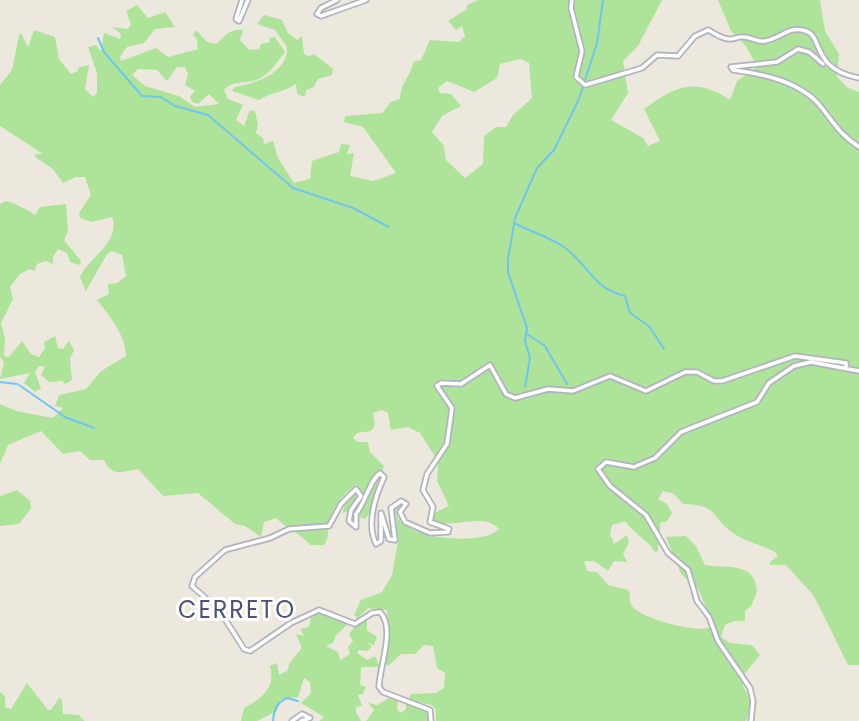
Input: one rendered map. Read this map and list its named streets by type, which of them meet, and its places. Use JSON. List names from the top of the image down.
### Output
{
  "districts": ["CERRETO"]
}
